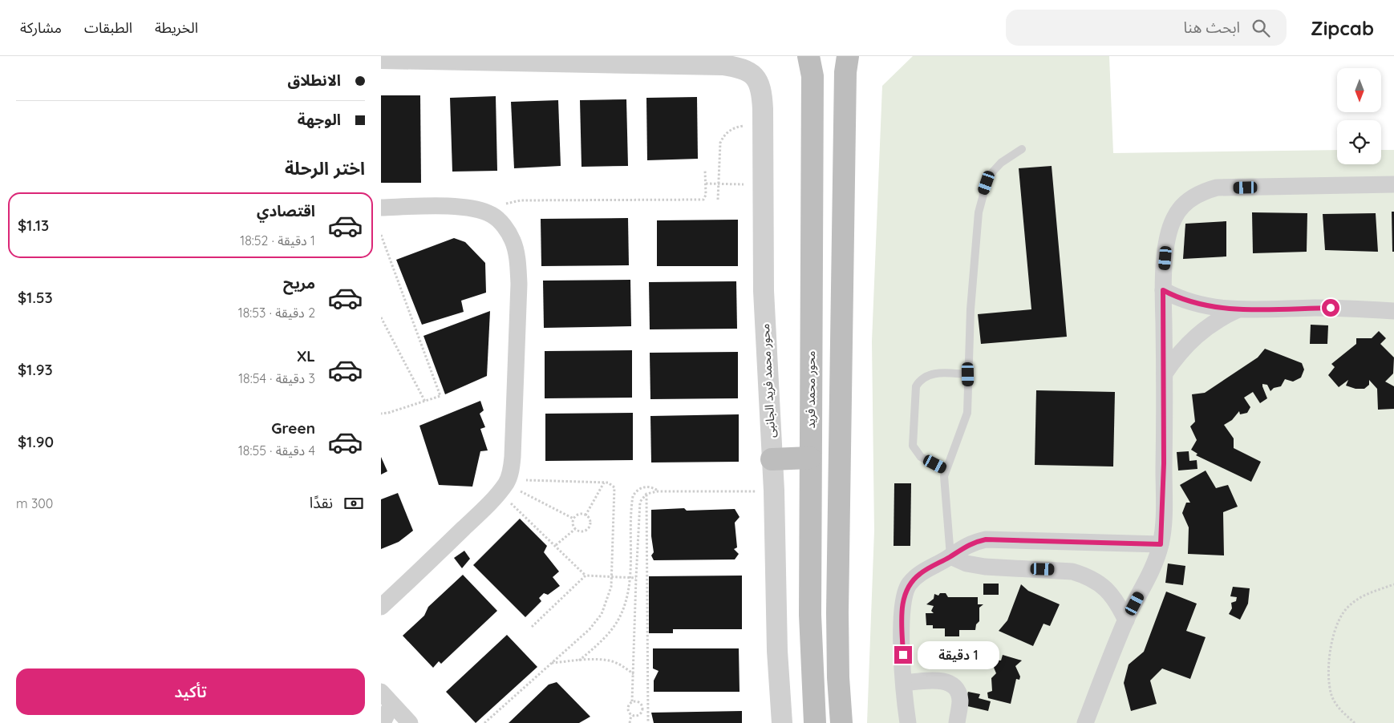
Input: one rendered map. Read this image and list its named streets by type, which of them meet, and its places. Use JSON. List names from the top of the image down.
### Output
{
  "streets": {
    "main road": ["محور محمد فريد"],
    "street": ["محور محمد فريد الجانبى"]
  },
  "north": "bottom",
  "page": {
    "header": "Zipcab",
    "search": "ابحث هنا",
    "nav": ["الخريطة", "الطبقات", "مشاركة"],
    "banner": ["الانطلاق", "الوجهة"],
    "heading": "اختر الرحلة",
    "list": [
      {
        "name": "اقتصادي",
        "note": "1 دقيقة · 18:52",
        "value": "$1.13"
      },
      {
        "name": "مريح",
        "note": "2 دقيقة · 18:53",
        "value": "$1.53"
      },
      {
        "name": "XL",
        "note": "3 دقيقة · 18:54",
        "value": "$1.93"
      },
      {
        "name": "Green",
        "note": "4 دقيقة · 18:55",
        "value": "$1.90"
      }
    ],
    "pay": ["نقدًا", "300 m"],
    "bubble": "1 دقيقة",
    "buttons": "تأكيد"
  }
}
